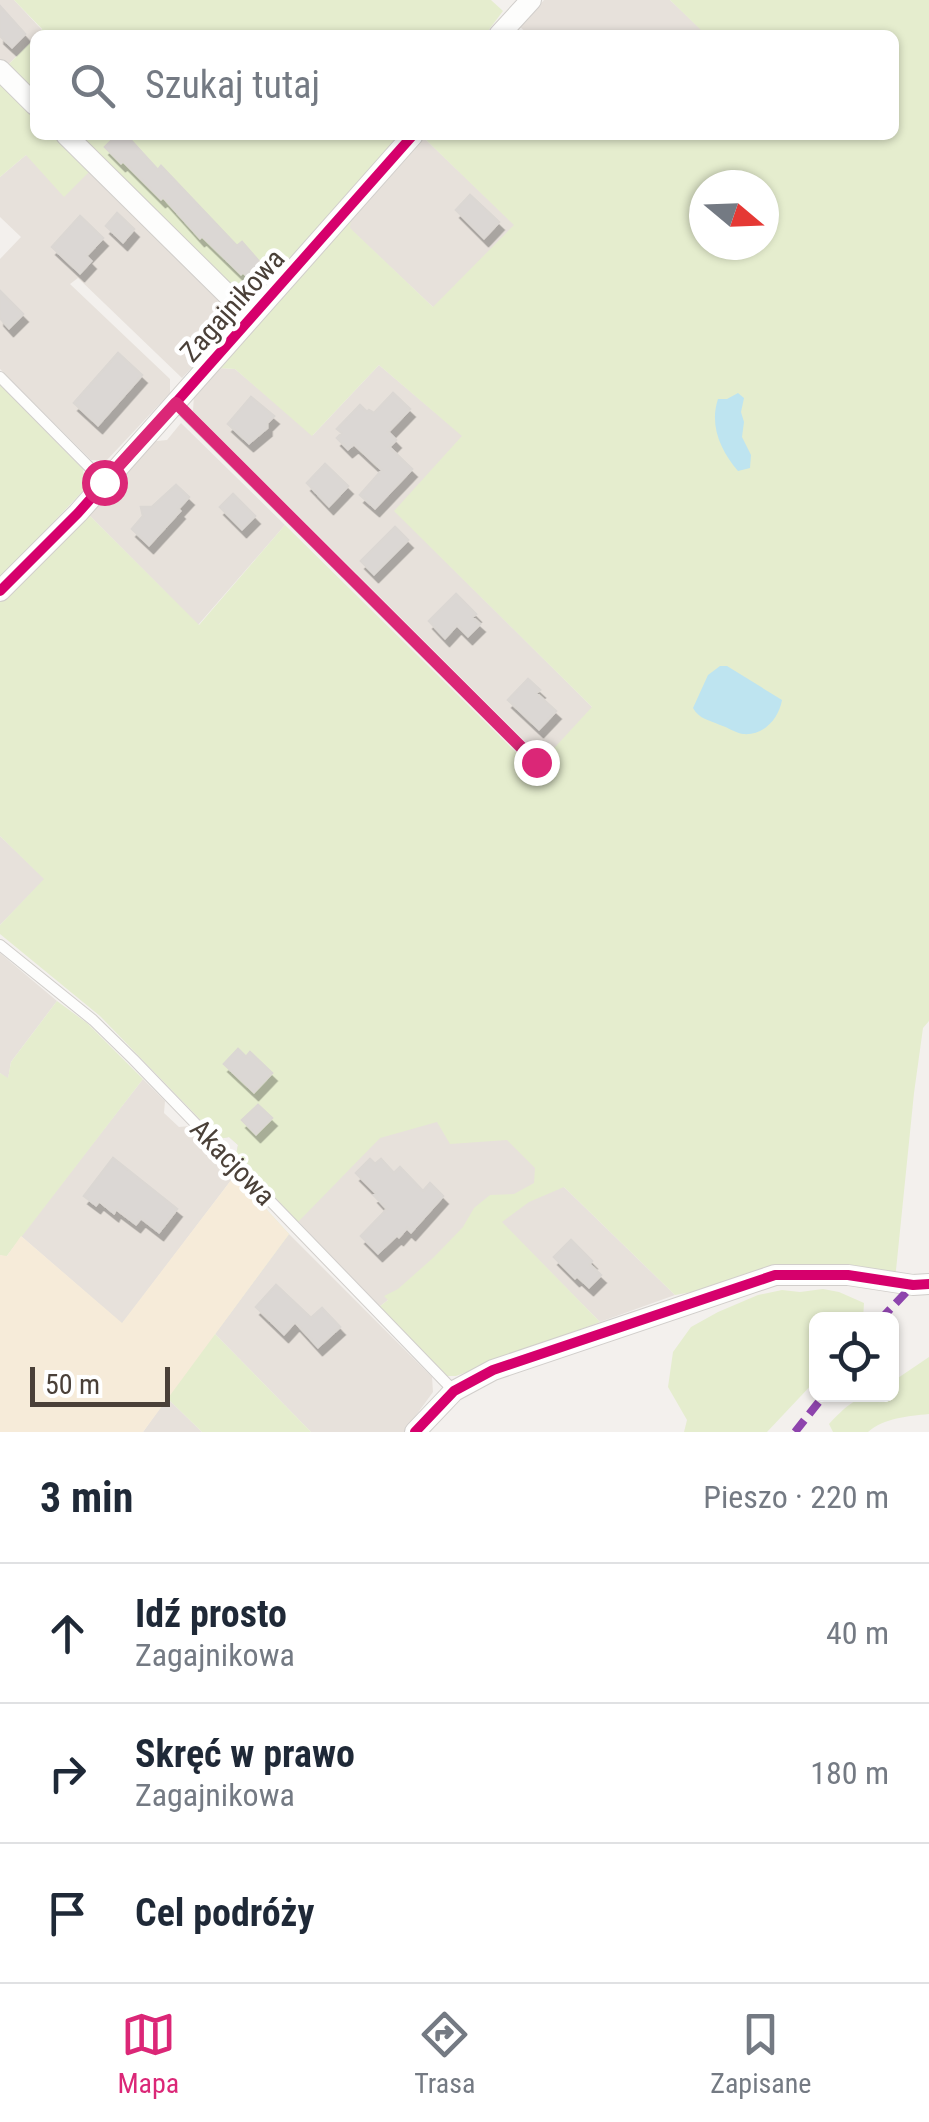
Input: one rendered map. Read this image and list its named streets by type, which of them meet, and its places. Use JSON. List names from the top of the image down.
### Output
{
  "streets": {
    "street": ["Zagajnikowa"],
    "lane": ["Akacjowa"]
  },
  "scale_bar": "50 m",
  "north": "right",
  "page": {
    "search": "Szukaj tutaj",
    "scale": "50 m",
    "heading": ["3 min", "Pieszo · 220 m"],
    "list": [
      ["Idź prosto", "Zagajnikowa", "40 m"],
      ["Skręć w prawo", "Zagajnikowa", "180 m"],
      "Cel podróży"
    ],
    "nav": ["Mapa", "Trasa", "Zapisane"]
  }
}
